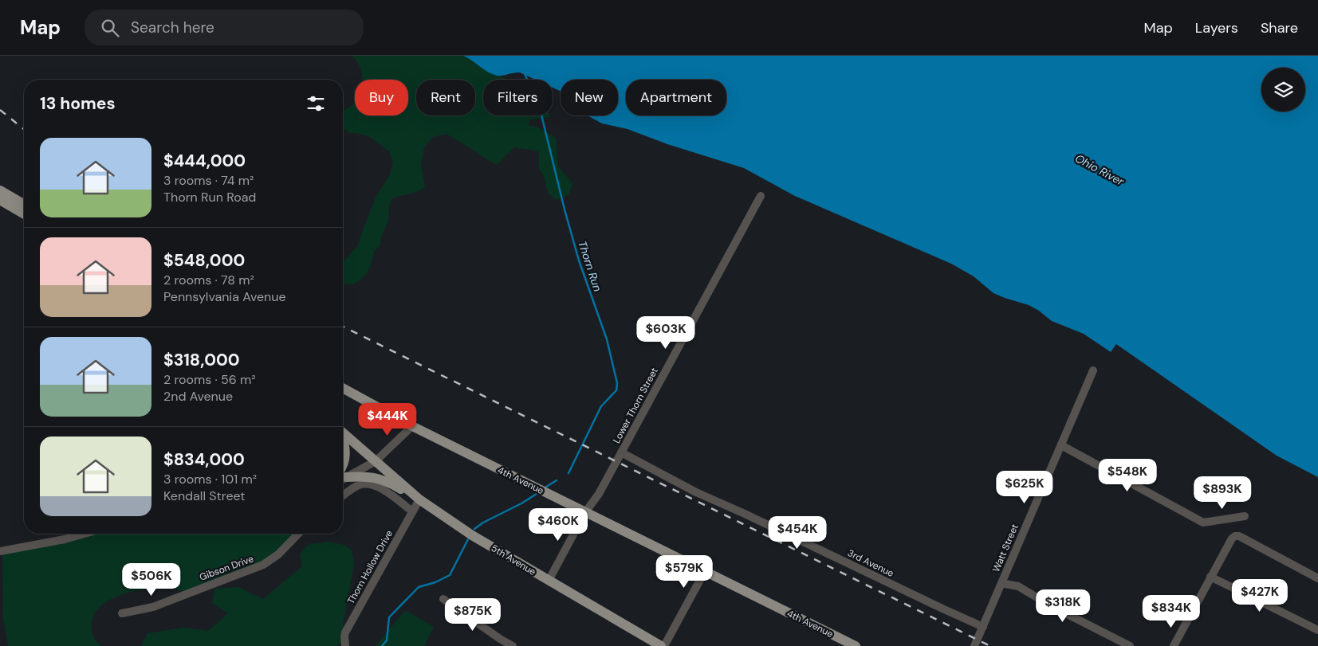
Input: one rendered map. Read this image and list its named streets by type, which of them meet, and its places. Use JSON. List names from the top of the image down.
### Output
{
  "streets": {
    "main road": ["4th Avenue", "5th Avenue"],
    "street": [
      "Lower Thorn Street",
      "Watt Street",
      "3rd Avenue",
      "Thorn Hollow Drive",
      "Gibson Drive"
    ]
  },
  "crossings": [
    ["Lower Thorn Street", "4th Avenue"],
    ["Lower Thorn Street", "5th Avenue"],
    ["Lower Thorn Street", "3rd Avenue"],
    ["Watt Street", "3rd Avenue"],
    ["5th Avenue", "Thorn Hollow Drive"]
  ],
  "water": ["Ohio River", "Thorn Run"],
  "page": {
    "header": "Map",
    "search": "Search here",
    "nav": ["Map", "Layers", "Share"],
    "chip": [
      "Buy",
      "Rent",
      "Filters",
      "New",
      "Apartment"
    ],
    "heading": "13 homes",
    "list": [
      {
        "name": "$444,000",
        "note": "3 rooms · 74 m² · Thorn Run Road"
      },
      {
        "name": "$548,000",
        "note": "2 rooms · 78 m² · Pennsylvania Avenue"
      },
      {
        "name": "$318,000",
        "note": "2 rooms · 56 m² · 2nd Avenue"
      },
      {
        "name": "$834,000",
        "note": "3 rooms · 101 m² · Kendall Street"
      }
    ],
    "price": [
      "$603K",
      "$444K",
      "$548K",
      "$625K",
      "$893K",
      "$460K",
      "$454K",
      "$579K",
      "$506K",
      "$427K",
      "$318K",
      "$834K",
      "$875K"
    ]
  }
}
